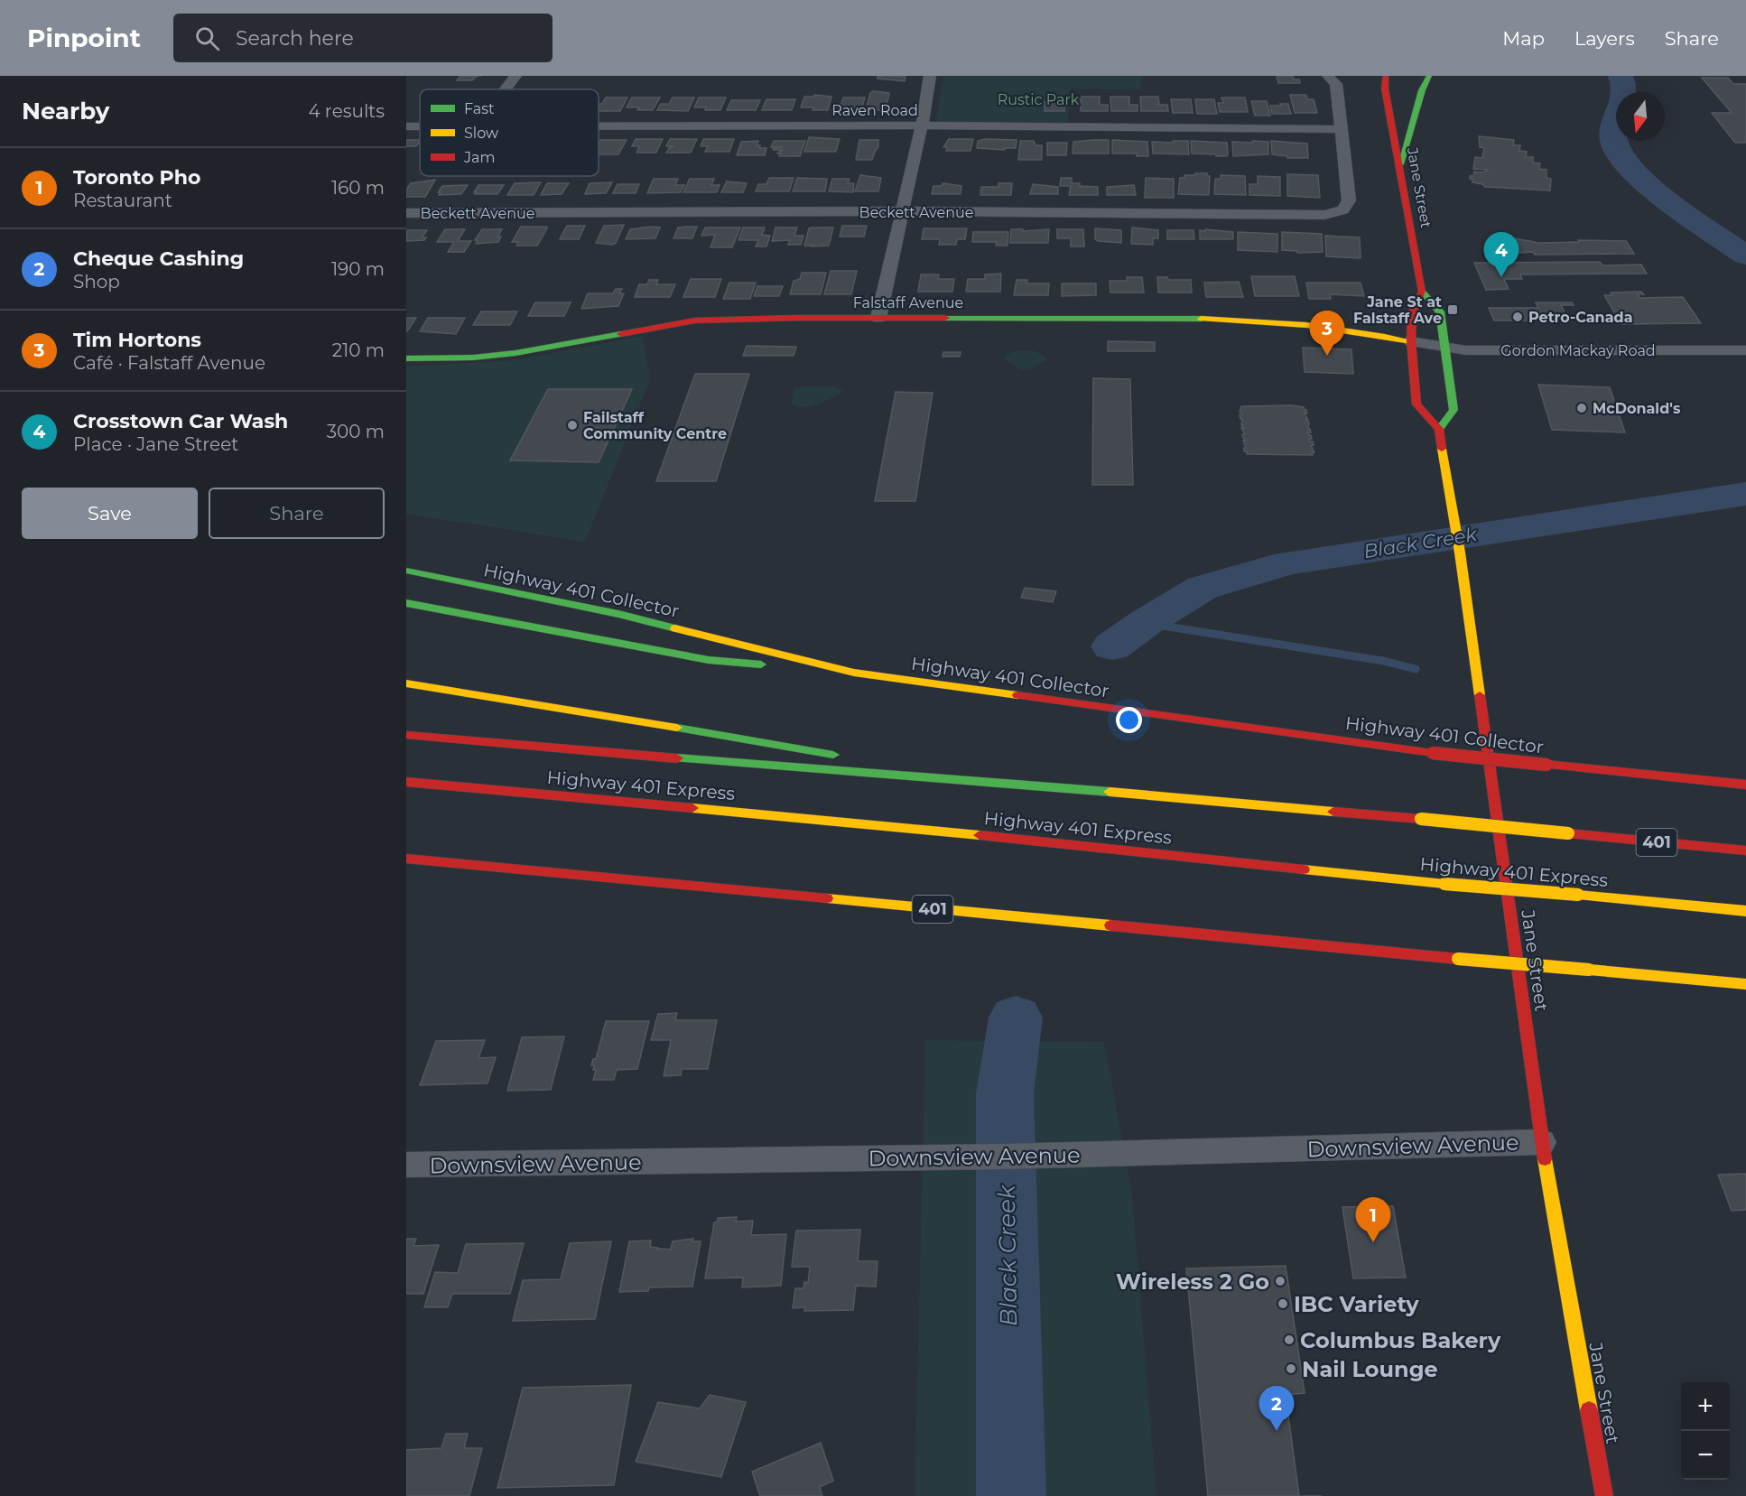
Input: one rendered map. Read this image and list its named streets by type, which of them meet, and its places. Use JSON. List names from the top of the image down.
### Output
{
  "streets": {
    "main road": [
      "Jane Street",
      "Falstaff Avenue",
      "Highway 401 Collector",
      "Highway 401 Express",
      "401"
    ],
    "street": [
      "Raven Road",
      "Beckett Avenue",
      "Gordon Mackay Road",
      "Downsview Avenue"
    ]
  },
  "crossings": [
    ["Raven Road", "Beckett Avenue"],
    ["Jane Street", "Downsview Avenue"],
    ["Falstaff Avenue", "Gordon Mackay Road"]
  ],
  "water": ["Black Creek"],
  "parks": ["Rustic Park"],
  "places": {
    "transit": ["Jane St at Falstaff Ave"],
    "other": [
      "Petro-Canada",
      "McDonald's",
      "Failstaff Community Centre",
      "Wireless 2 Go",
      "IBC Variety",
      "Columbus Bakery",
      "Nail Lounge"
    ]
  },
  "legend": ["Fast", "Slow", "Jam"],
  "north": "bottom",
  "page": {
    "header": "Pinpoint",
    "search": "Search here",
    "nav": ["Map", "Layers", "Share"],
    "heading": ["Nearby", "4 results"],
    "list": [
      {
        "mark": "1",
        "name": "Toronto Pho",
        "note": "Restaurant",
        "value": "160 m"
      },
      {
        "mark": "2",
        "name": "Cheque Cashing",
        "note": "Shop",
        "value": "190 m"
      },
      {
        "mark": "3",
        "name": "Tim Hortons",
        "note": "Café · Falstaff Avenue",
        "value": "210 m"
      },
      {
        "mark": "4",
        "name": "Crosstown Car Wash",
        "note": "Place · Jane Street",
        "value": "300 m"
      }
    ],
    "pins": [
      "4",
      "3",
      "1",
      "2"
    ],
    "buttons": ["Save", "Share"],
    "map_buttons": ["+", "−"]
  }
}
